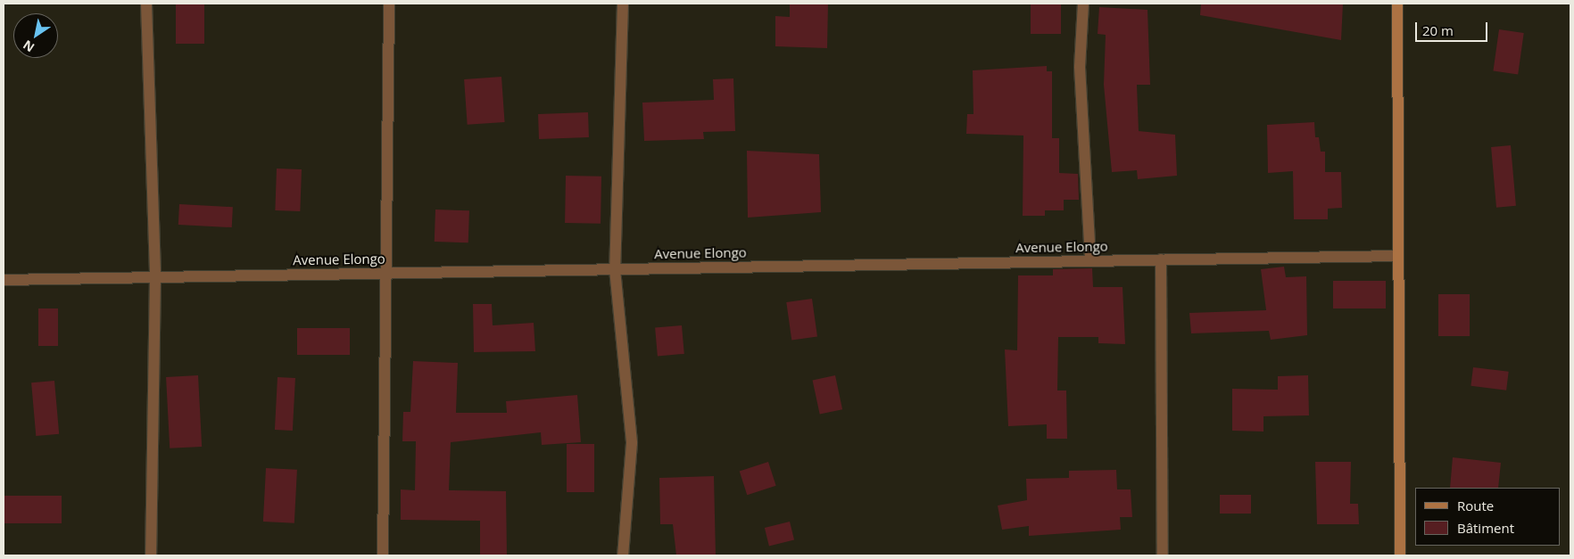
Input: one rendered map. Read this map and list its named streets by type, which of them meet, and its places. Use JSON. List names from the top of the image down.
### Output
{
  "streets": {
    "street": ["Avenue Elongo"]
  },
  "legend": ["Route", "Bâtiment"],
  "scale_bar": "20 m",
  "north": "bottom left"
}
